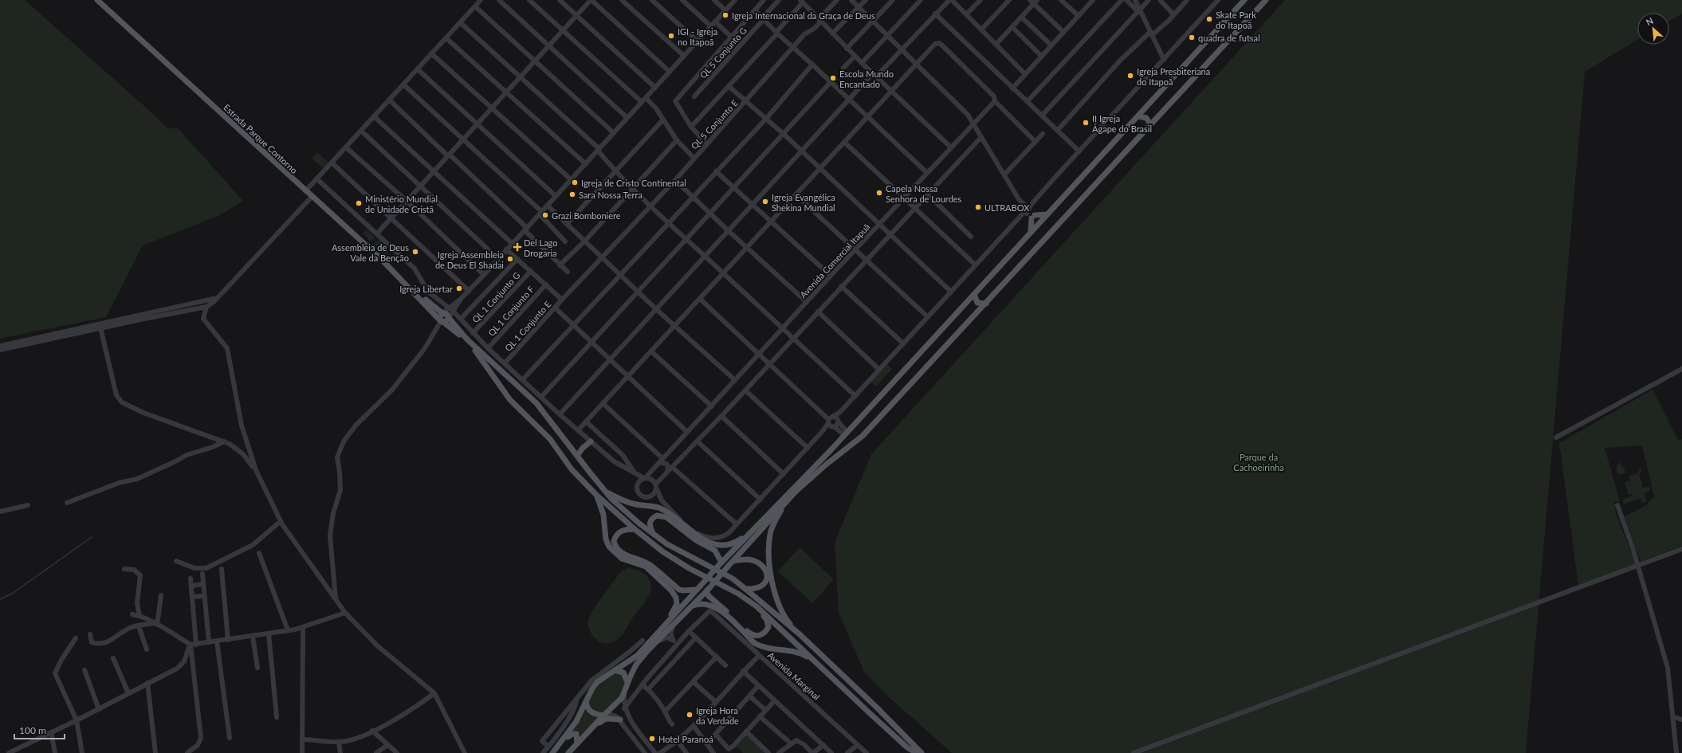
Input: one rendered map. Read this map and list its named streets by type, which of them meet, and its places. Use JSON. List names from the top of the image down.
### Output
{
  "streets": {
    "main road": ["Estrada Parque Contorno"],
    "street": [
      "QL 5 Conjunto G",
      "QL 5 Conjunto E",
      "Avenida Comercial Itapuã",
      "QL 1 Conjunto G",
      "QL 1 Conjunto F",
      "QL 1 Conjunto E",
      "Avenida Marginal"
    ]
  },
  "crossings": [
    ["QL 5 Conjunto E", "QL 1 Conjunto E"]
  ],
  "parks": ["Parque da Cachoeirinha"],
  "places": {
    "other": [
      "Igreja Internacional da Graça de Deus",
      "Skate Park do Itapoã",
      "IGI - Igreja no Itapoã",
      "quadra de futsal",
      "Igreja Presbiteriana do Itapoã",
      "Escola Mundo Encantado",
      "II Igreja Ágape do Brasil",
      "Igreja de Cristo Continental",
      "Capela Nossa Senhora de Lourdes",
      "Sara Nossa Terra",
      "Igreja Evangélica Shekina Mundial",
      "Ministério Mundial de Unidade Cristã",
      "ULTRABOX",
      "Grazi Bomboniere",
      "Assembleia de Deus Vale da Benção",
      "Igreja Assembleia de Deus El Shadai",
      "Igreja Libertar",
      "Igreja Hora da Verdade",
      "Hotel Paranoá"
    ],
    "health": ["Del Lago Drogaria"]
  },
  "scale_bar": "100 m",
  "north": "top left"
}
